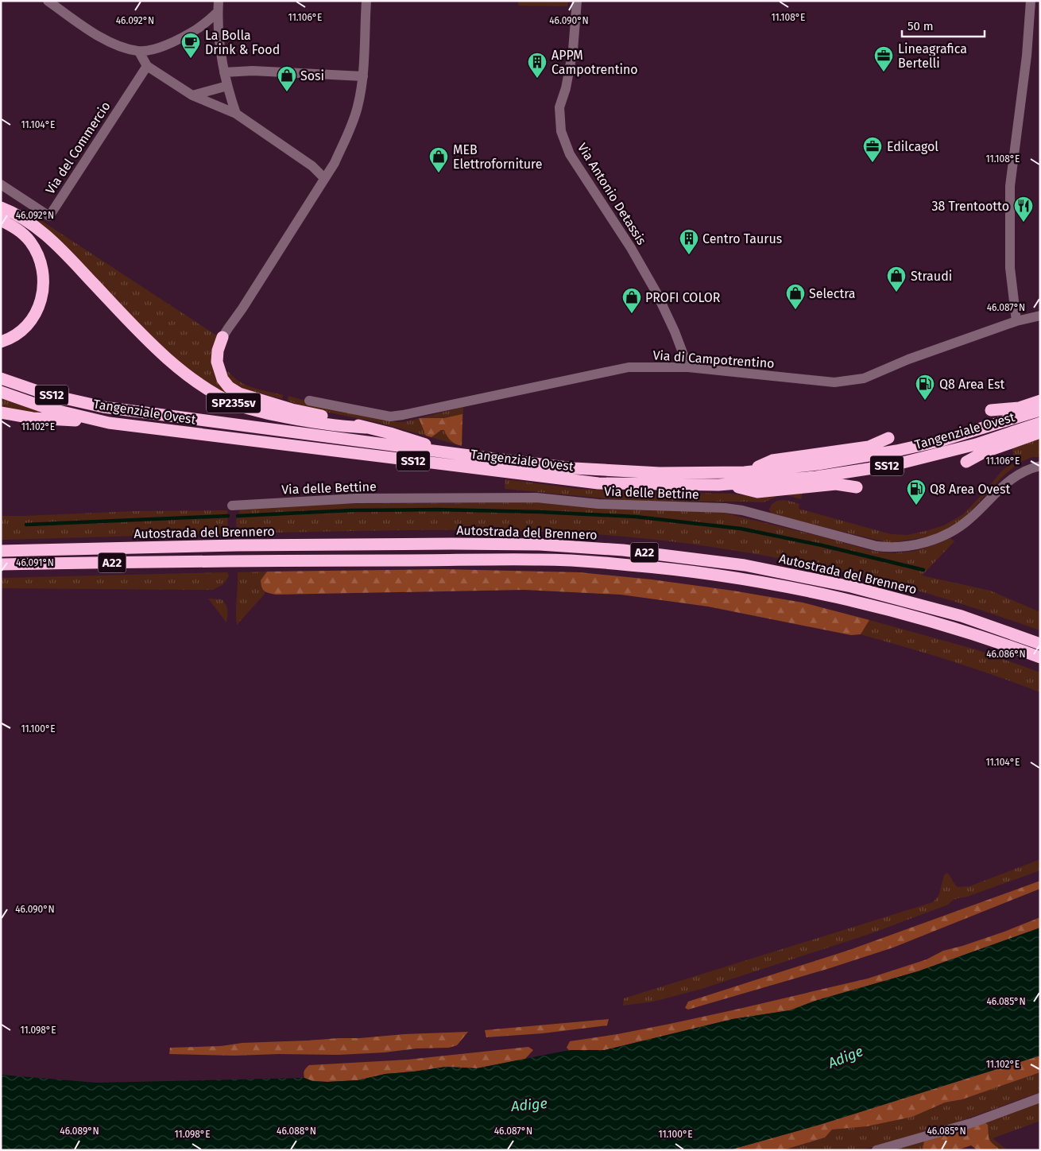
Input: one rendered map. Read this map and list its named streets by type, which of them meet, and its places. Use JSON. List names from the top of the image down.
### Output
{
  "streets": {
    "highway": [
      "SS12",
      "SP235sv",
      "Tangenziale Ovest",
      "Autostrada del Brennero",
      "A22"
    ],
    "street": [
      "Via del Commercio",
      "Via Antonio Detassis",
      "Via di Campotrentino",
      "Via delle Bettine"
    ]
  },
  "crossings": [
    ["Via Antonio Detassis", "Via di Campotrentino"],
    ["SP235sv", "Tangenziale Ovest"]
  ],
  "water": ["Adige"],
  "places": {
    "cafe": ["La Bolla Drink & Food"],
    "office": ["Lineagrafica Bertelli", "Edilcagol"],
    "building": ["APPM Campotrentino", "Centro Taurus"],
    "shop": [
      "Sosi",
      "MEB Elettroforniture",
      "Straudi",
      "Selectra",
      "PROFI COLOR"
    ],
    "restaurant": ["38 Trentootto"],
    "fuel station": ["Q8 Area Est", "Q8 Area Ovest"]
  },
  "scale_bar": "50 m",
  "coordinates": [
    "11.106°E",
    "11.108°E",
    "46.092°N",
    "46.090°N",
    "11.104°E",
    "46.087°N",
    "11.102°E",
    "46.091°N",
    "46.086°N",
    "11.100°E",
    "46.085°N",
    "11.098°E",
    "46.089°N",
    "46.088°N"
  ]
}
